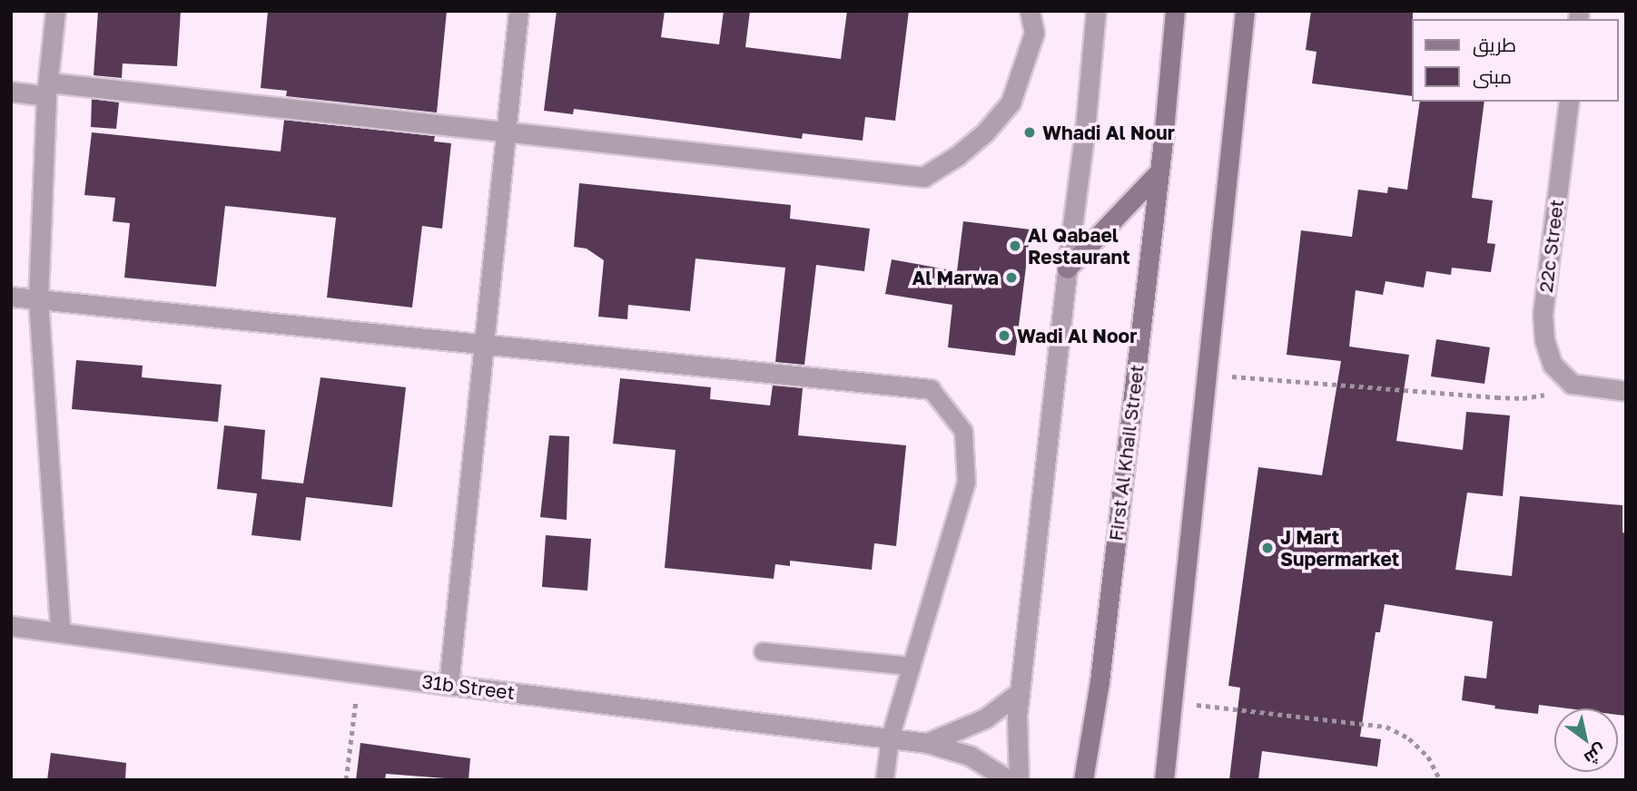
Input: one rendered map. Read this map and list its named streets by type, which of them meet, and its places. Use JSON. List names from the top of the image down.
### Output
{
  "streets": {
    "main road": ["First Al Khail Street"],
    "street": ["22c Street", "31b Street"]
  },
  "places": [
    "Whadi Al Nour",
    "Al Qabael Restaurant",
    "Al Marwa",
    "Wadi Al Noor",
    "J Mart Supermarket"
  ],
  "legend": ["طريق", "مبنى"],
  "north": "bottom right"
}
